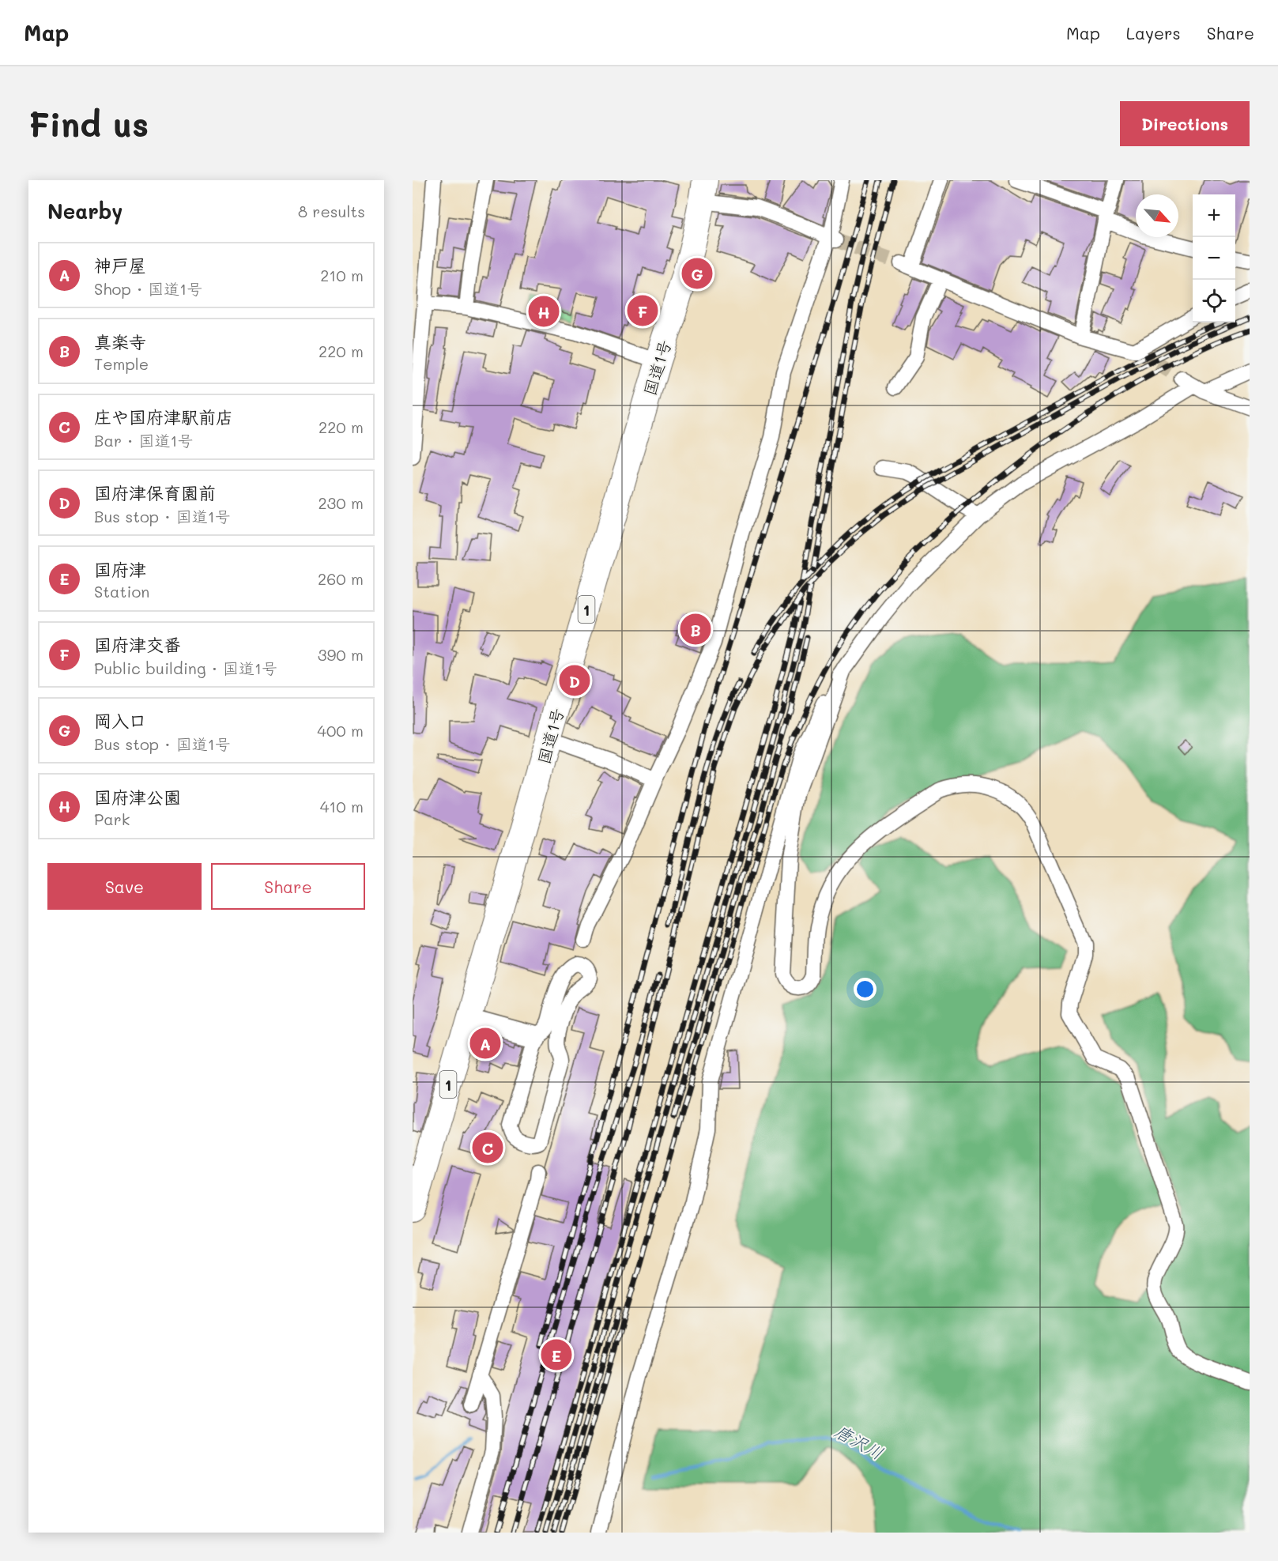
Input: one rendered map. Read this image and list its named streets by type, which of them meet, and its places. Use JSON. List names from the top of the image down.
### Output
{
  "streets": {
    "highway": ["国道1号", "1"]
  },
  "water": ["唐沢川"],
  "north": "bottom right",
  "page": {
    "header": "Map",
    "nav": ["Map", "Layers", "Share"],
    "buttons": [
      "Directions",
      ["Save", "Share"]
    ],
    "title": "Find us",
    "heading": ["Nearby", "8 results"],
    "map_buttons": ["+", "−"],
    "list": [
      {
        "mark": "A",
        "name": "神戸屋",
        "note": "Shop · 国道1号",
        "value": "210 m"
      },
      {
        "mark": "B",
        "name": "真楽寺",
        "note": "Temple",
        "value": "220 m"
      },
      {
        "mark": "C",
        "name": "庄や国府津駅前店",
        "note": "Bar · 国道1号",
        "value": "220 m"
      },
      {
        "mark": "D",
        "name": "国府津保育園前",
        "note": "Bus stop · 国道1号",
        "value": "230 m"
      },
      {
        "mark": "E",
        "name": "国府津",
        "note": "Station",
        "value": "260 m"
      },
      {
        "mark": "F",
        "name": "国府津交番",
        "note": "Public building · 国道1号",
        "value": "390 m"
      },
      {
        "mark": "G",
        "name": "岡入口",
        "note": "Bus stop · 国道1号",
        "value": "400 m"
      },
      {
        "mark": "H",
        "name": "国府津公園",
        "note": "Park",
        "value": "410 m"
      }
    ],
    "pins": [
      "G",
      "F",
      "H",
      "B",
      "D",
      "A",
      "C",
      "E"
    ]
  }
}
